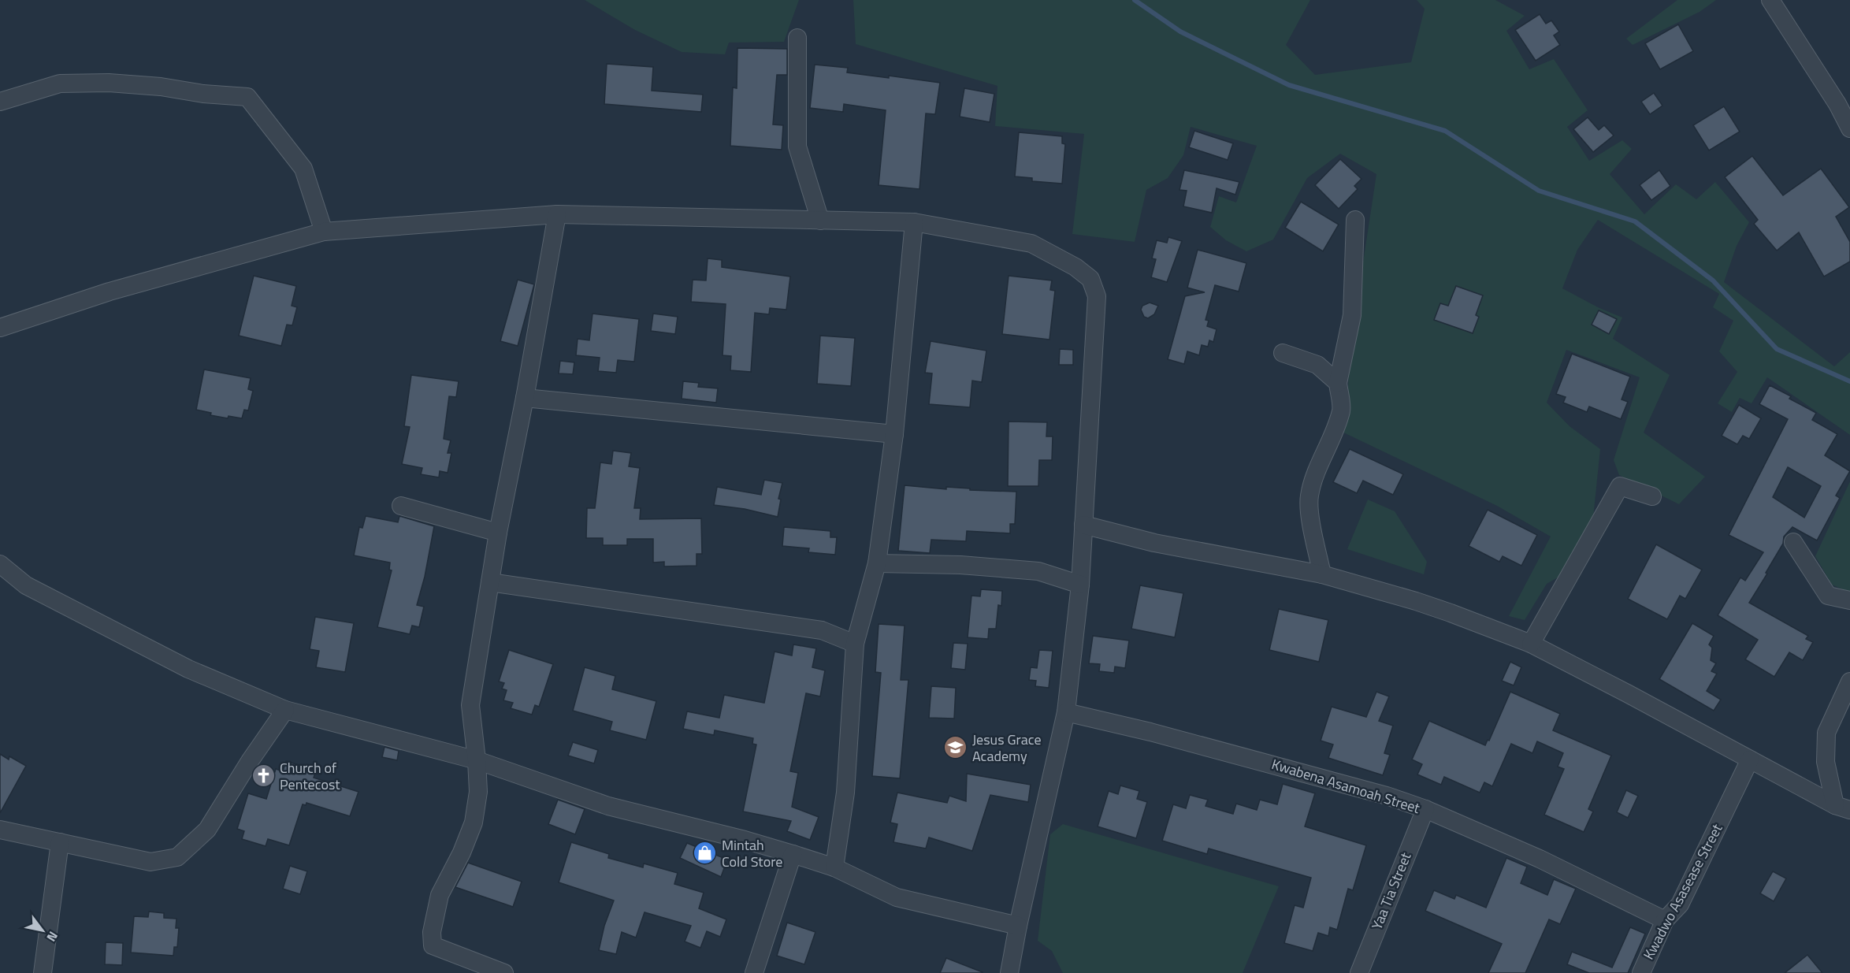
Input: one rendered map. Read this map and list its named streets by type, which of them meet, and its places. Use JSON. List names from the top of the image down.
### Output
{
  "streets": {
    "street": ["Kwabena Asamoah Street", "Yaa Tia Street", "Kwadwo Asasease Street"]
  },
  "crossings": [
    ["Kwabena Asamoah Street", "Yaa Tia Street"],
    ["Kwabena Asamoah Street", "Kwadwo Asasease Street"]
  ],
  "places": {
    "school or university": ["Jesus Grace Academy"],
    "church": ["Church of Pentecost"],
    "shop": ["Mintah Cold Store"]
  },
  "north": "bottom right"
}
